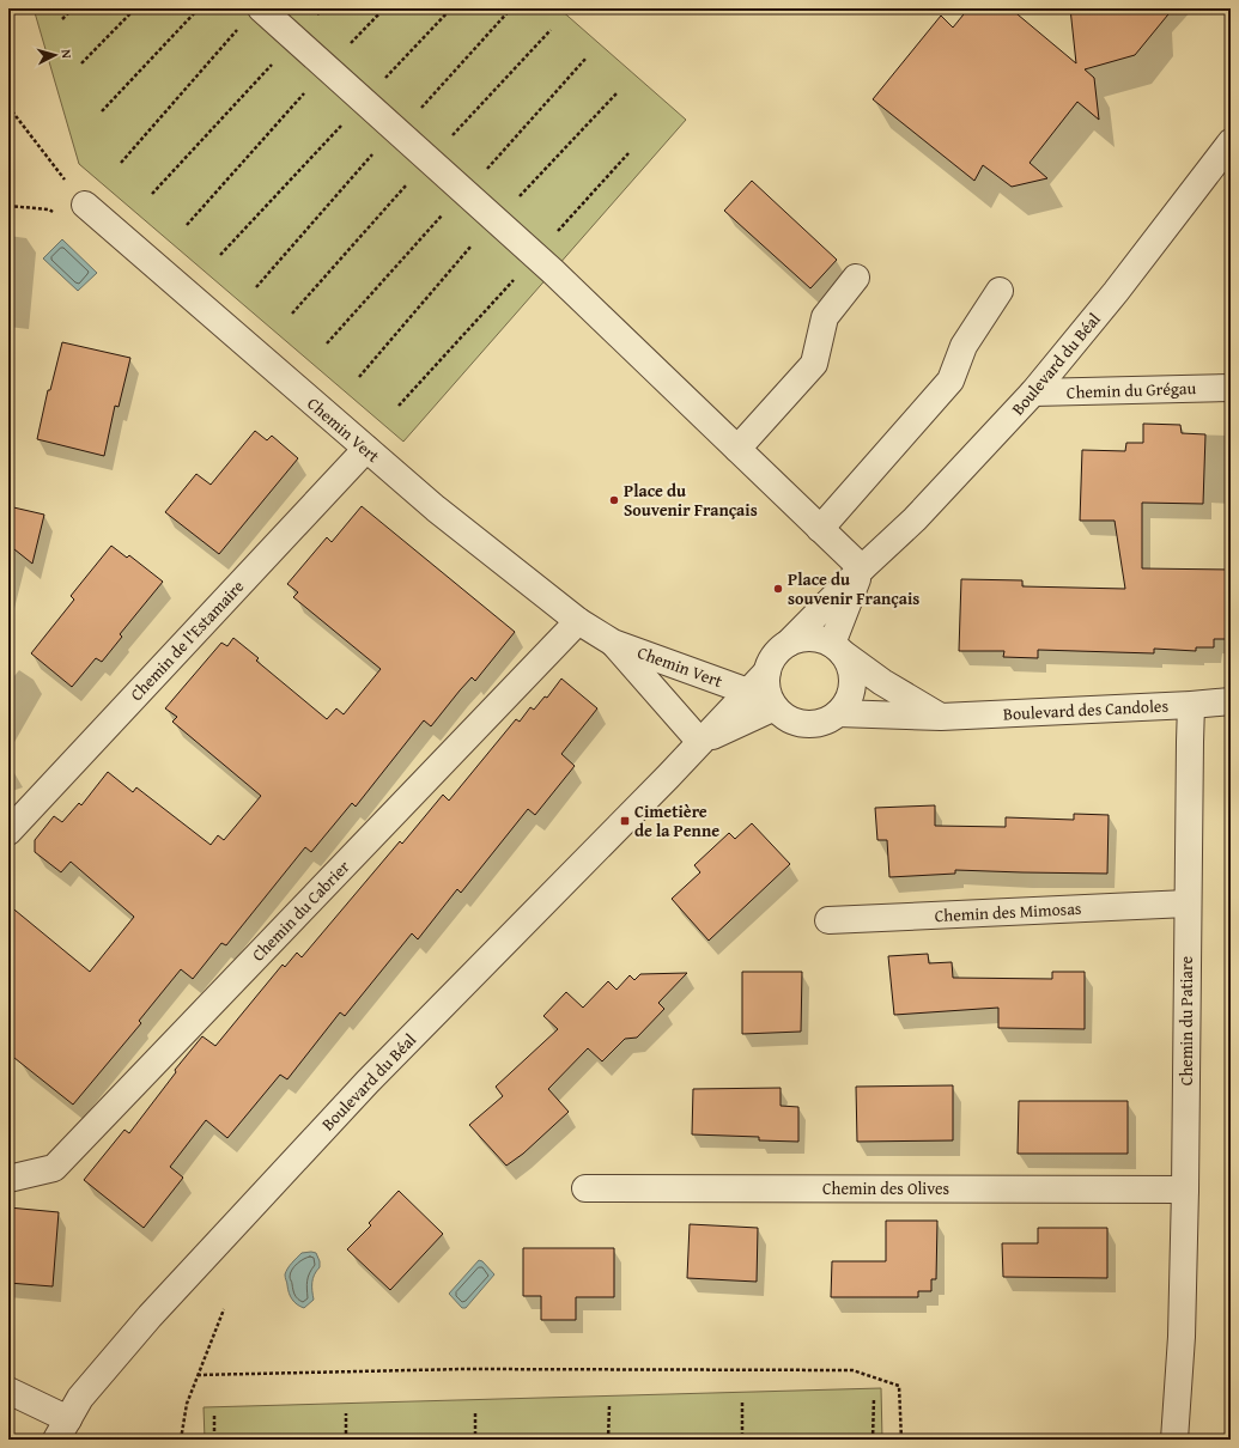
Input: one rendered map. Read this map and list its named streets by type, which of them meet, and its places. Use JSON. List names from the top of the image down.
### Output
{
  "streets": {
    "street": [
      "Boulevard du Béal",
      "Chemin du Grégau",
      "Chemin Vert",
      "Chemin de l'Estamaire",
      "Boulevard des Candoles",
      "Chemin du Cabrier",
      "Chemin des Mimosas",
      "Chemin du Patiare",
      "Chemin des Olives"
    ]
  },
  "crossings": [
    ["Boulevard du Béal", "Chemin du Grégau"],
    ["Boulevard du Béal", "Chemin Vert"],
    ["Boulevard du Béal", "Boulevard des Candoles"],
    ["Chemin Vert", "Chemin de l'Estamaire"],
    ["Chemin Vert", "Chemin du Cabrier"],
    ["Boulevard des Candoles", "Chemin du Patiare"],
    ["Chemin des Mimosas", "Chemin du Patiare"],
    ["Chemin du Patiare", "Chemin des Olives"]
  ],
  "places": {
    "other": ["Place du Souvenir Français", "Place du souvenir Français"],
    "transit": ["Cimetière de la Penne"]
  },
  "north": "right"
}
